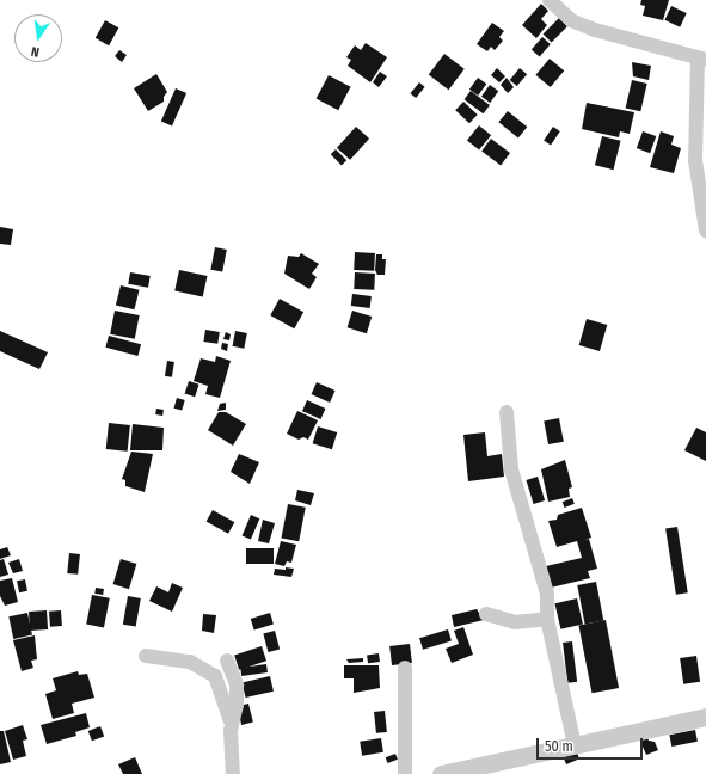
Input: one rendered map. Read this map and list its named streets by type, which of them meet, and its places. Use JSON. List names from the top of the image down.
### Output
{
  "scale_bar": "50 m",
  "north": "bottom"
}
